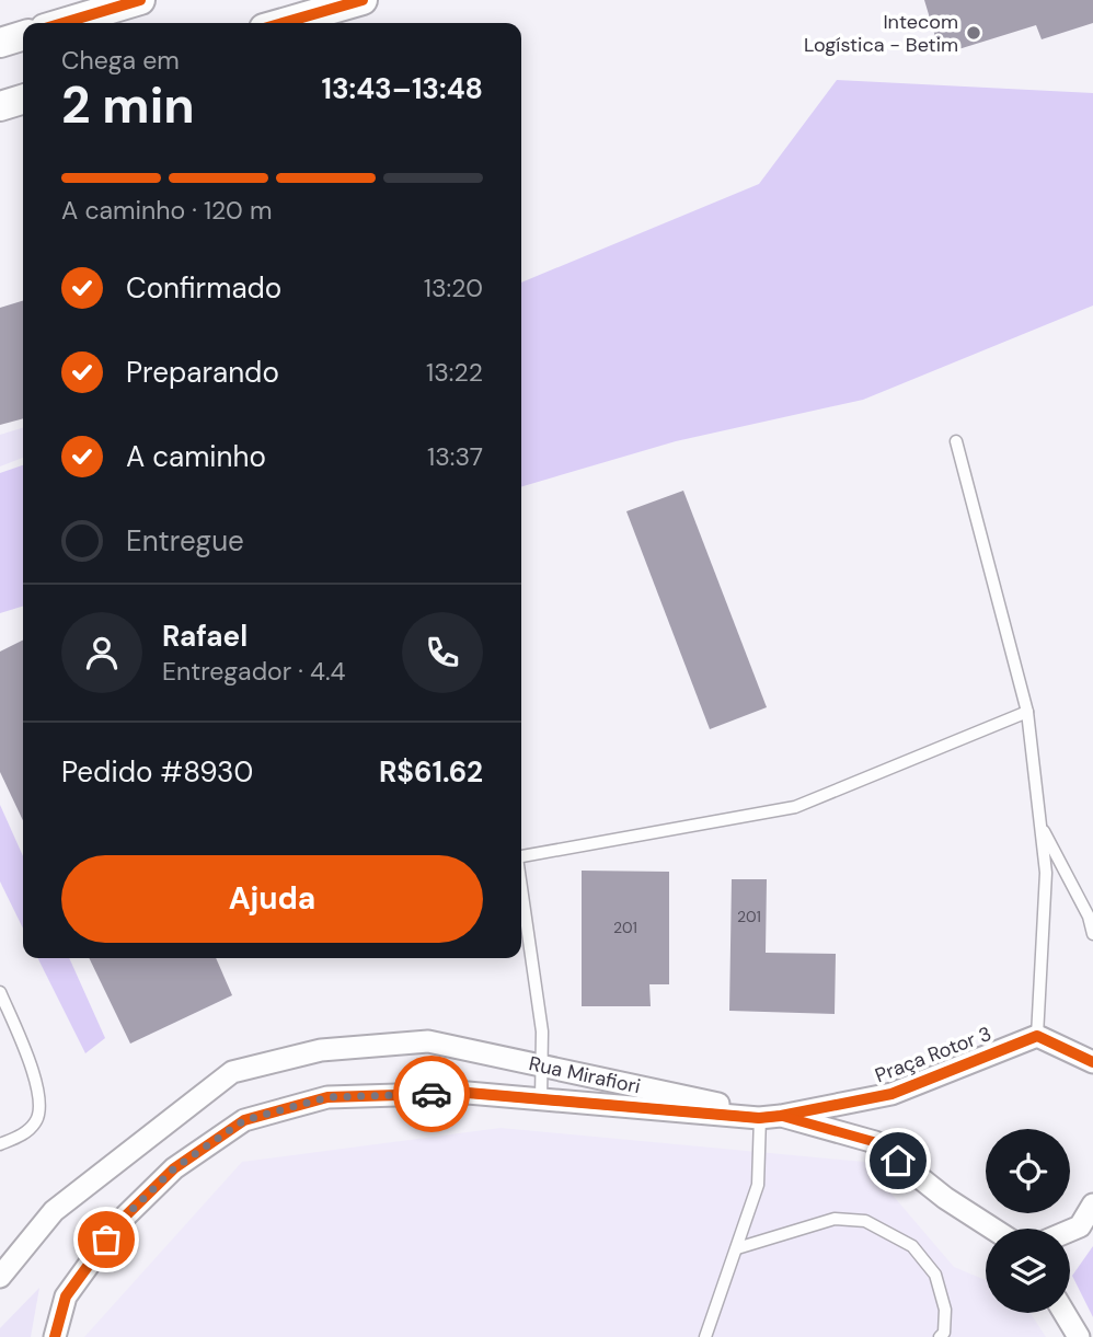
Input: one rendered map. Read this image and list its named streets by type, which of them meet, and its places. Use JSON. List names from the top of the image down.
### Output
{
  "streets": {
    "street": ["Praça Rotor 3", "Rua Mirafiori"]
  },
  "crossings": [
    ["Praça Rotor 3", "Rua Mirafiori"]
  ],
  "places": ["Intecom Logística - Betim"],
  "house_numbers": ["201", "201"],
  "page": {
    "heading": ["2 min", "Chega em", "13:43–13:48"],
    "panel": [
      "Rafael",
      "Entregador · 4.4",
      "Pedido #8930",
      "R$61.62"
    ],
    "bar": "A caminho · 120 m",
    "list": [
      ["Confirmado", "13:20"],
      ["Preparando", "13:22"],
      ["A caminho", "13:37"],
      "Entregue"
    ],
    "buttons": "Ajuda"
  }
}
